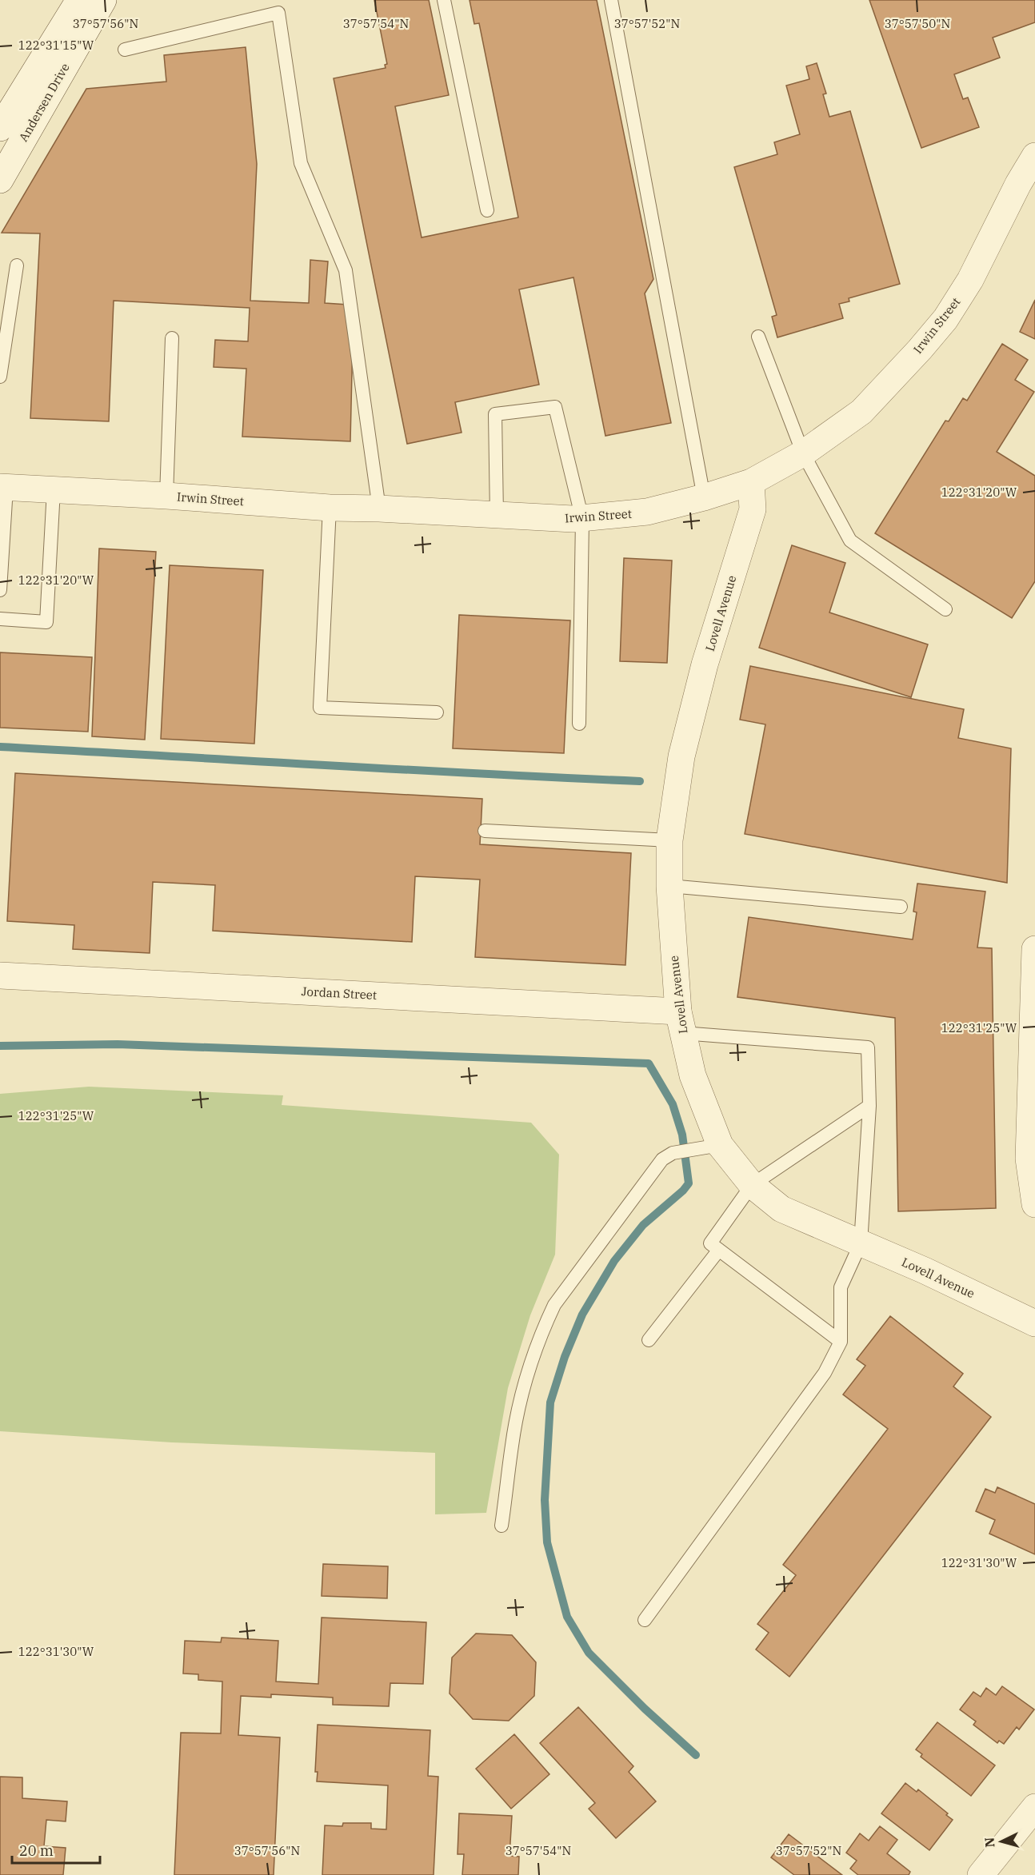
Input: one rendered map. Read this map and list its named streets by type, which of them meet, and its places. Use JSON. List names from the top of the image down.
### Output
{
  "streets": {
    "street": [
      "Andersen Drive",
      "Irwin Street",
      "Lovell Avenue",
      "Jordan Street"
    ]
  },
  "crossings": [
    ["Irwin Street", "Lovell Avenue"],
    ["Lovell Avenue", "Jordan Street"]
  ],
  "scale_bar": "20 m",
  "north": "left",
  "coordinates": [
    "37°57'56\"N",
    "37°57'54\"N",
    "37°57'52\"N",
    "37°57'50\"N",
    "122°31'15\"W",
    "122°31'20\"W",
    "122°31'25\"W",
    "122°31'30\"W"
  ]
}
